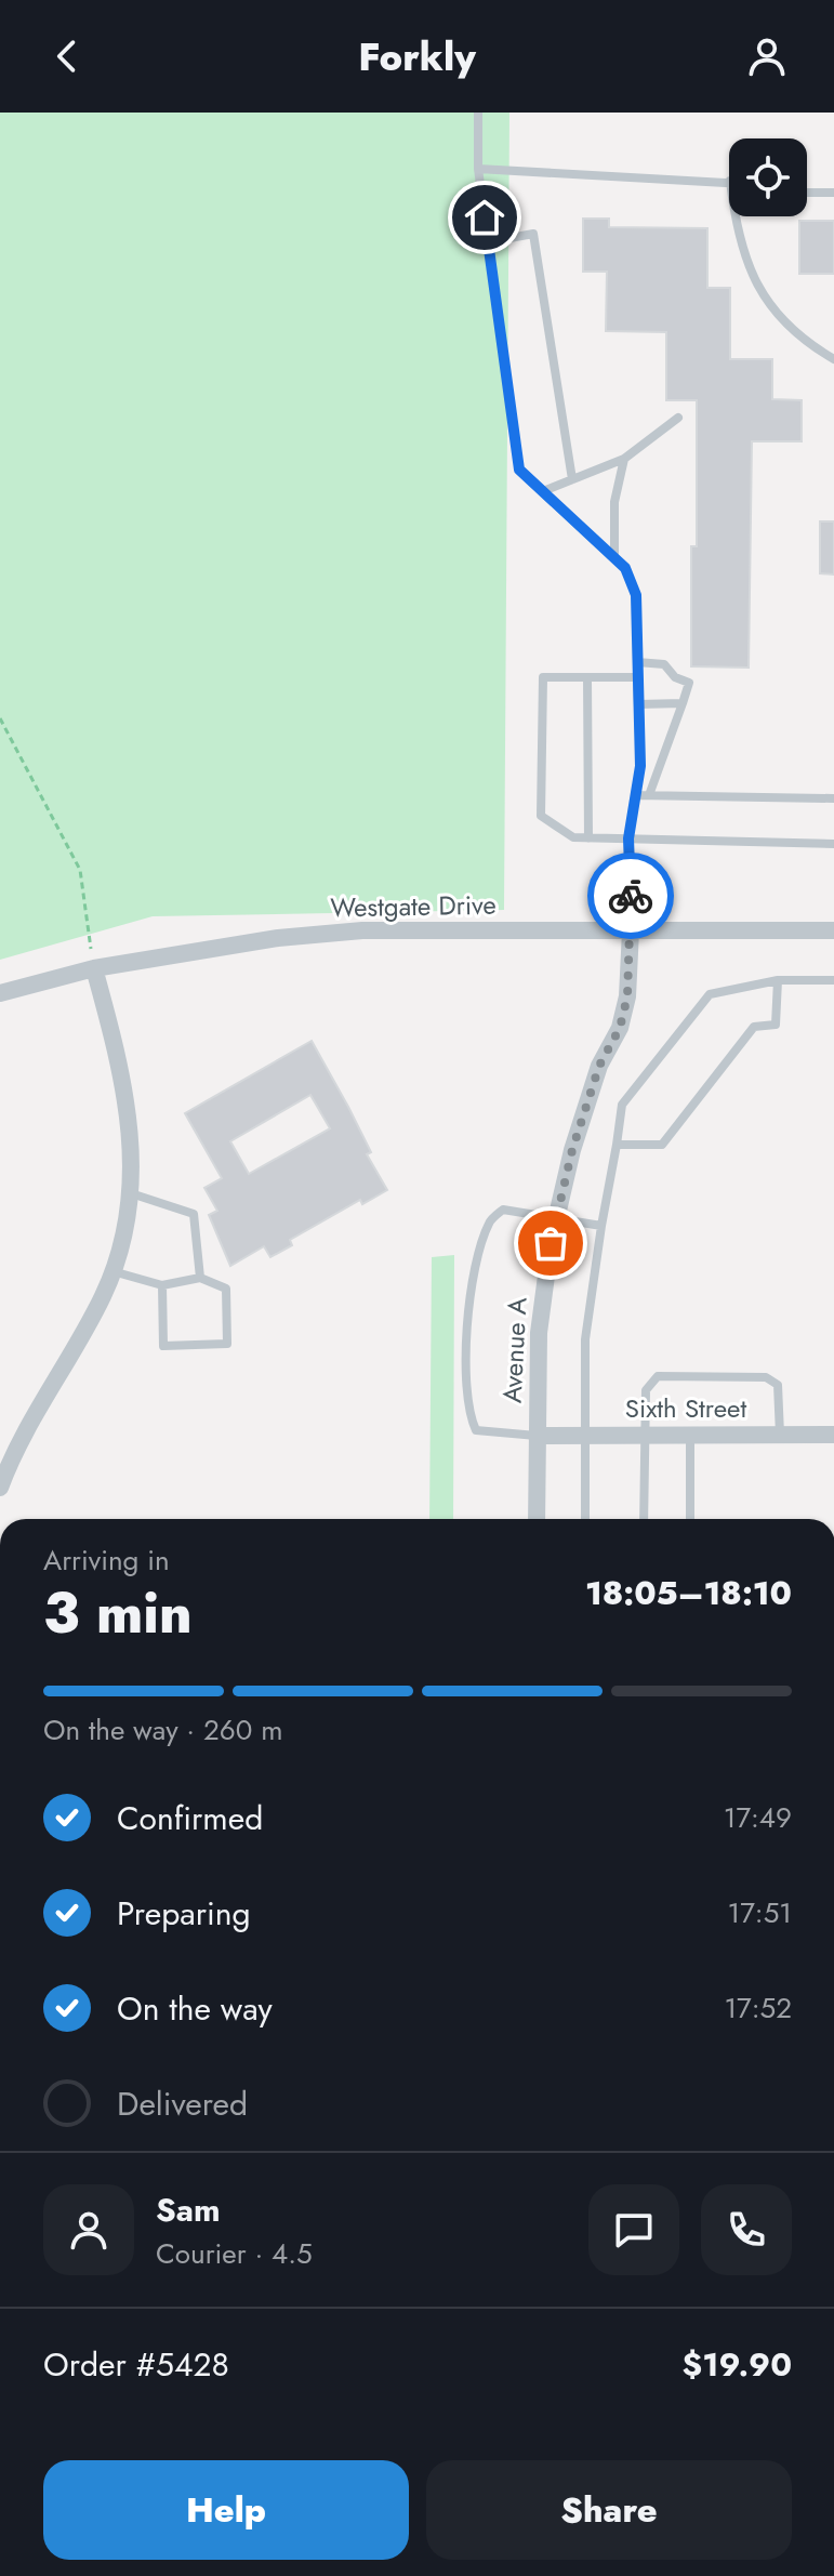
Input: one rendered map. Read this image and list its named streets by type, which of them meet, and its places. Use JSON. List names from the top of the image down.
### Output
{
  "streets": {
    "street": ["Westgate Drive", "Avenue A", "Sixth Street"]
  },
  "crossings": [
    ["Westgate Drive", "Avenue A"],
    ["Avenue A", "Sixth Street"]
  ],
  "page": {
    "header": "Forkly",
    "heading": ["3 min", "Arriving in", "18:05–18:10"],
    "panel": [
      "Sam",
      "Courier · 4.5",
      "Order #5428",
      "$19.90"
    ],
    "bar": "On the way · 260 m",
    "list": [
      ["Confirmed", "17:49"],
      ["Preparing", "17:51"],
      ["On the way", "17:52"],
      "Delivered"
    ],
    "buttons": ["Help", "Share"]
  }
}
